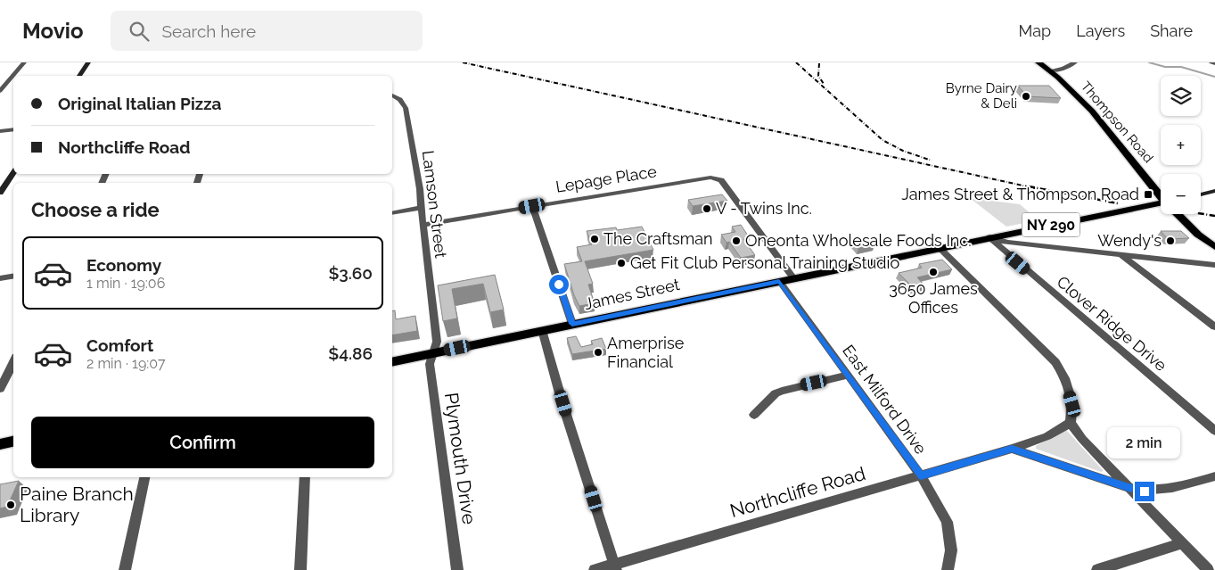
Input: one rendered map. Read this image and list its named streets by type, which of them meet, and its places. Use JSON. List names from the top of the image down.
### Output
{
  "streets": {
    "main road": ["Thompson Road", "NY 290", "James Street"],
    "street": [
      "Lepage Place",
      "Lamson Street",
      "Clover Ridge Drive",
      "East Milford Drive",
      "Plymouth Drive",
      "Northcliffe Road"
    ]
  },
  "crossings": [
    ["Lepage Place", "Lamson Street"],
    ["Lepage Place", "James Street"],
    ["Lamson Street", "James Street"],
    ["Lamson Street", "Plymouth Drive"],
    ["James Street", "Clover Ridge Drive"],
    ["James Street", "East Milford Drive"],
    ["James Street", "Plymouth Drive"],
    ["East Milford Drive", "Northcliffe Road"]
  ],
  "places": {
    "other": [
      "Byrne Dairy & Deli",
      "V - Twins Inc.",
      "The Craftsman",
      "Oneonta Wholesale Foods Inc.",
      "Wendy's",
      "Get Fit Club Personal Training Studio",
      "3650 James Offices",
      "Amerprise Financial",
      "Paine Branch Library"
    ],
    "transit": ["James Street & Thompson Road"]
  },
  "page": {
    "header": "Movio",
    "search": "Search here",
    "nav": ["Map", "Layers", "Share"],
    "map_buttons": ["+", "−"],
    "banner": ["Original Italian Pizza", "Northcliffe Road"],
    "heading": "Choose a ride",
    "list": [
      {
        "name": "Economy",
        "note": "1 min · 19:06",
        "value": "$3.60"
      },
      {
        "name": "Comfort",
        "note": "2 min · 19:07",
        "value": "$4.86"
      }
    ],
    "buttons": "Confirm",
    "bubble": "2 min"
  }
}
